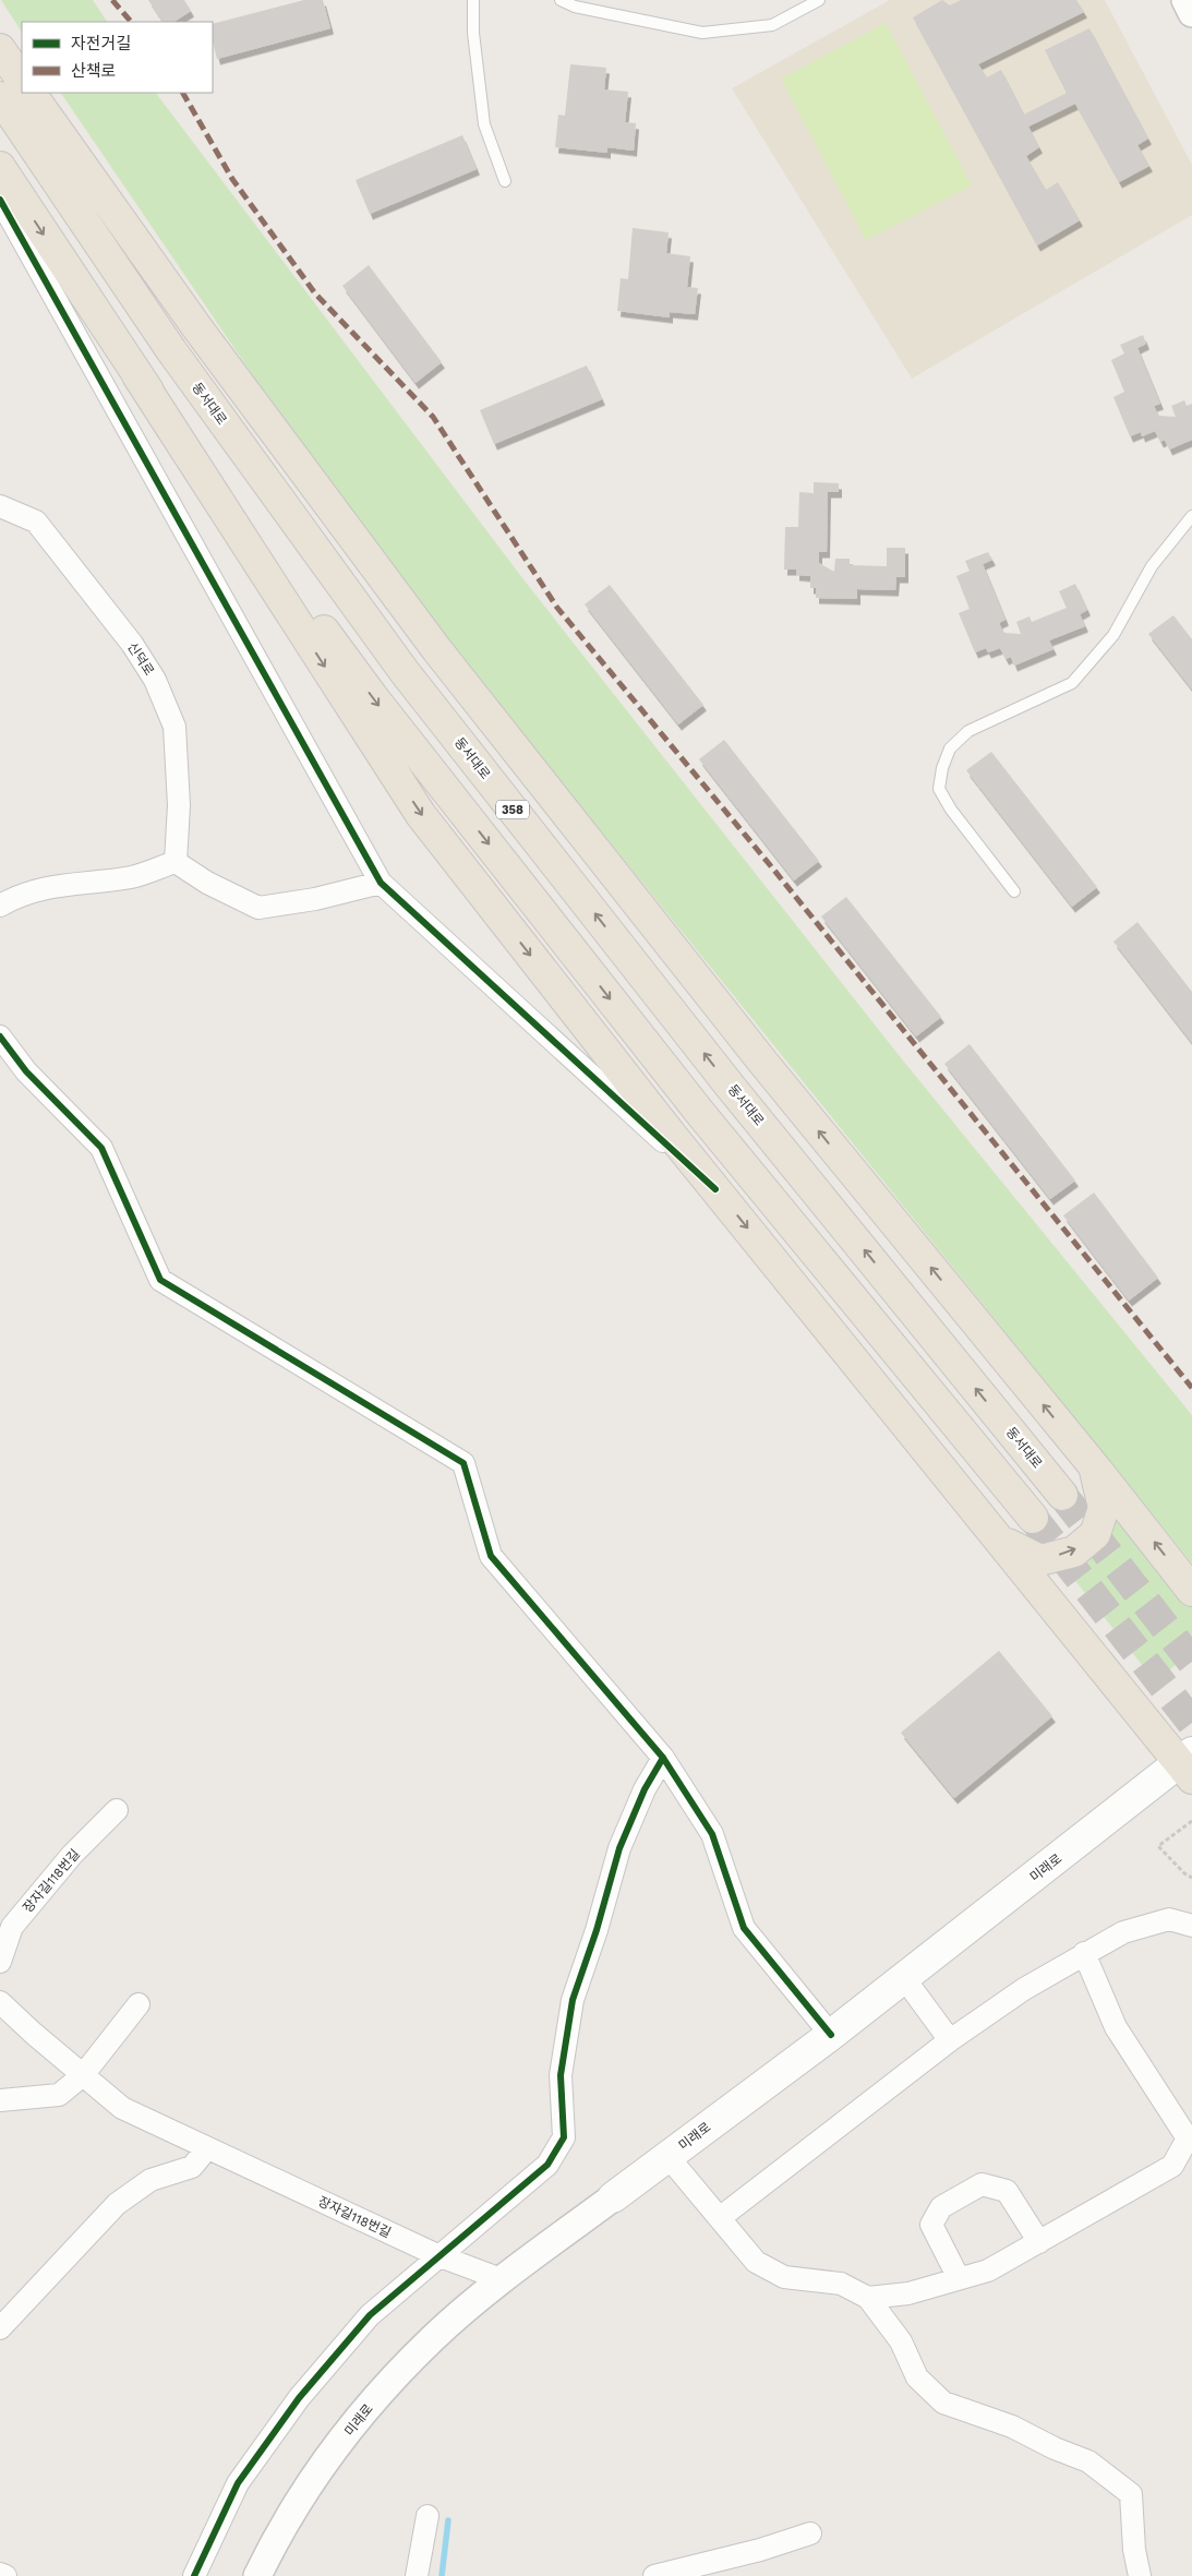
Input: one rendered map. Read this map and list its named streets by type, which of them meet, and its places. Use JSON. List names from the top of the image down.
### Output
{
  "streets": {
    "highway": ["동서대로", "358"],
    "main road": ["미래로"],
    "street": ["신덕로", "장자길118번길"]
  },
  "crossings": [
    ["미래로", "장자길118번길"]
  ],
  "legend": ["자전거길", "산책로"]
}
